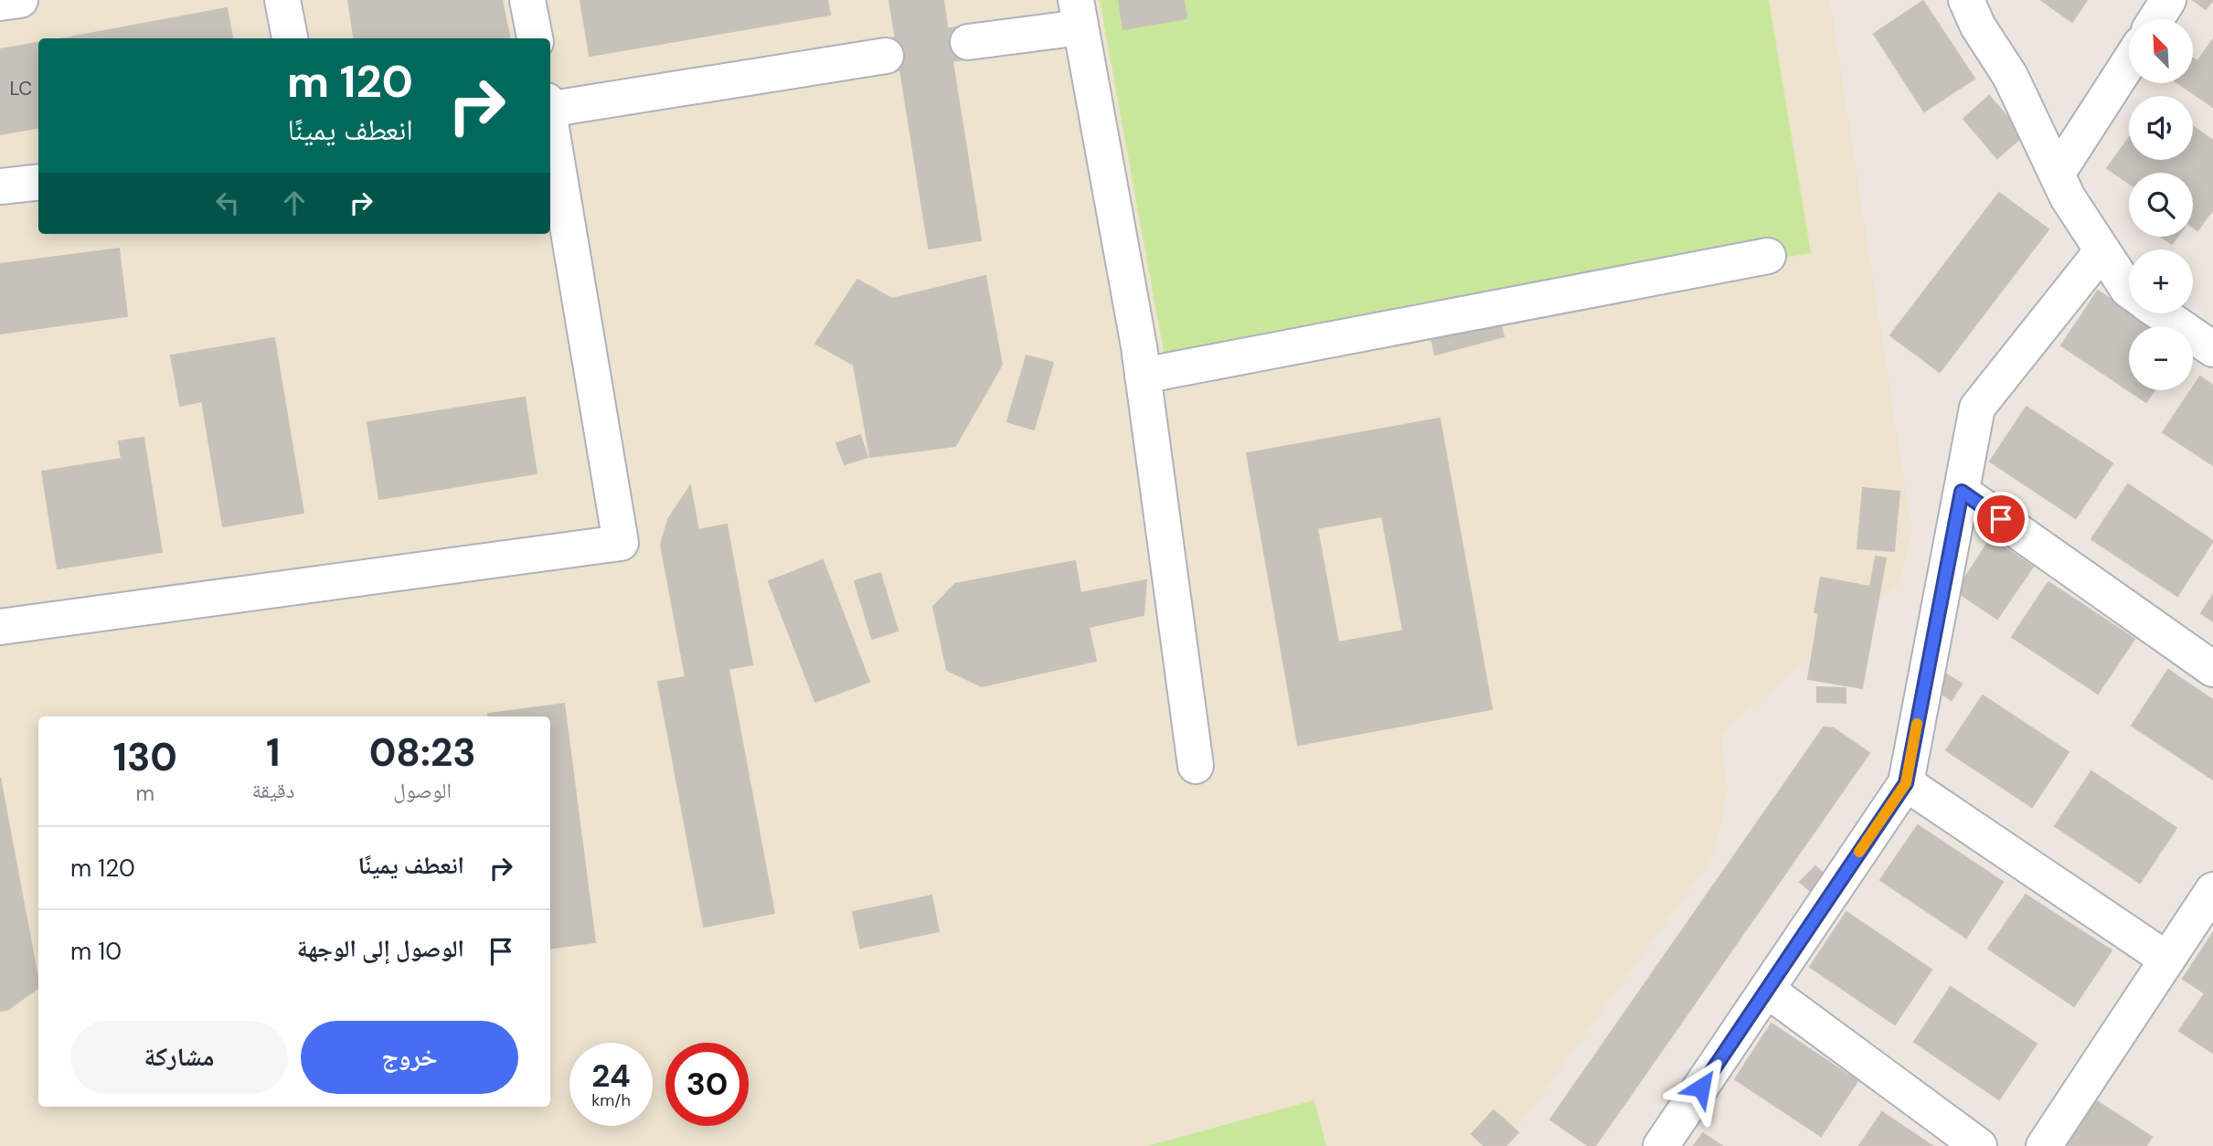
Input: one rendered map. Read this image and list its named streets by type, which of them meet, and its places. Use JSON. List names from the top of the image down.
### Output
{
  "house_numbers": ["LC"],
  "north": "top left",
  "page": {
    "map_buttons": ["+", "−"],
    "turn": ["120 m", "انعطف يمينًا"],
    "eta": [
      "08:23",
      "الوصول",
      "1",
      "دقيقة",
      "130",
      "m"
    ],
    "list": [
      {
        "name": "انعطف يمينًا",
        "value": "120 m"
      },
      {
        "name": "الوصول إلى الوجهة",
        "value": "10 m"
      }
    ],
    "buttons": ["خروج", "مشاركة"],
    "speed": "24 km/h",
    "limit": "30"
  }
}
